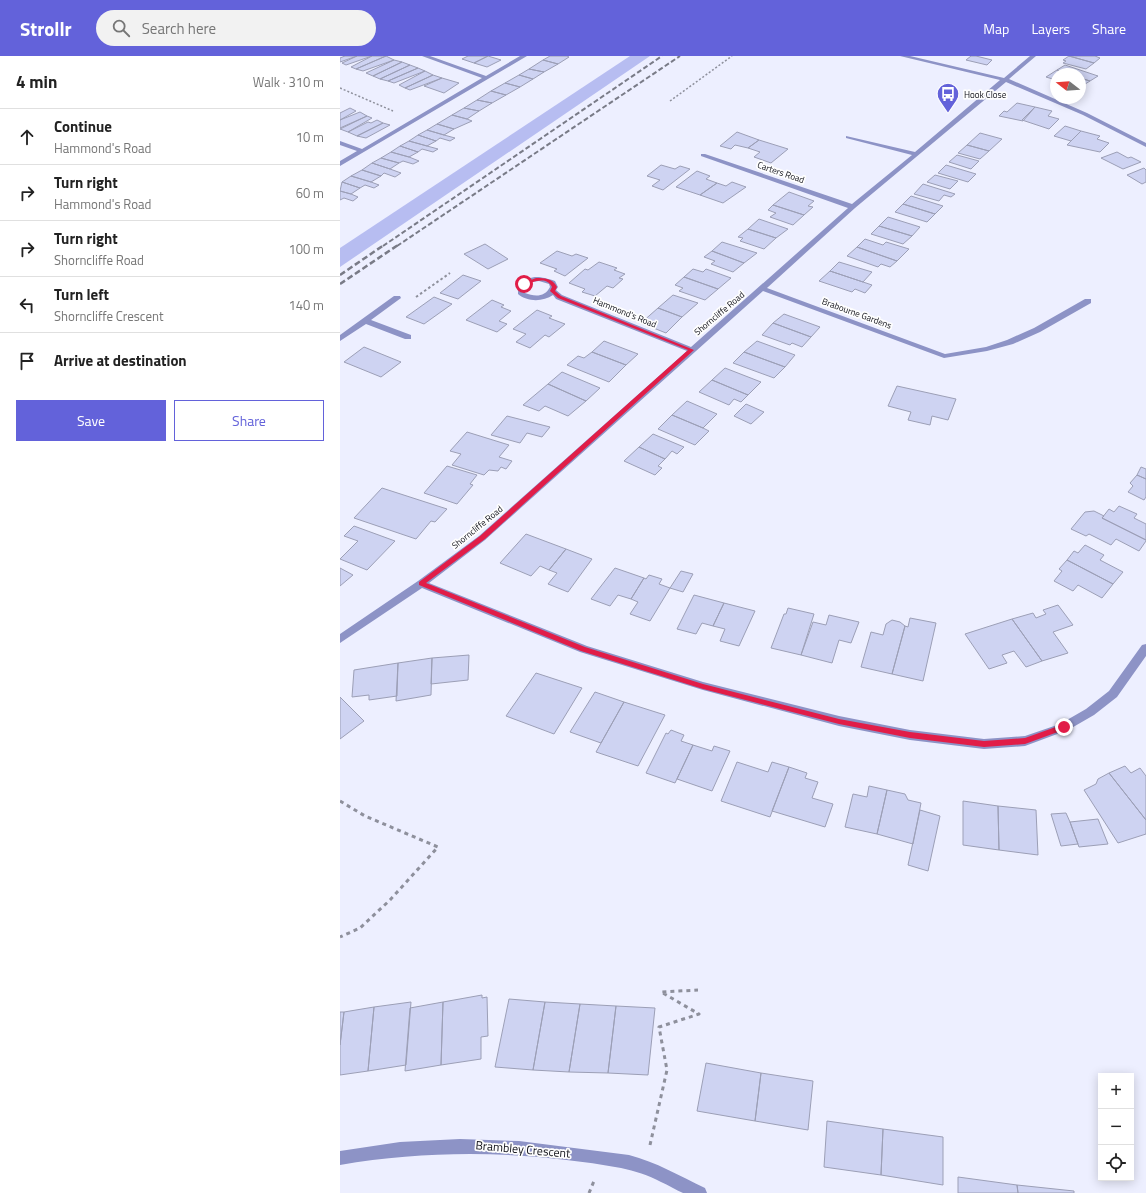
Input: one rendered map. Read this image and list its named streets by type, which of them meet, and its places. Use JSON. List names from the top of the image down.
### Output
{
  "streets": {
    "street": [
      "Carters Road",
      "Hammond's Road",
      "Shorncliffe Road",
      "Brabourne Gardens",
      "Brambley Crescent"
    ]
  },
  "crossings": [
    ["Carters Road", "Shorncliffe Road"],
    ["Hammond's Road", "Shorncliffe Road"],
    ["Shorncliffe Road", "Brabourne Gardens"]
  ],
  "places": {
    "bus stop": ["Hook Close"]
  },
  "north": "left",
  "page": {
    "header": "Strollr",
    "search": "Search here",
    "nav": ["Map", "Layers", "Share"],
    "heading": ["4 min", "Walk · 310 m"],
    "list": [
      ["Continue", "Hammond's Road", "10 m"],
      ["Turn right", "Hammond's Road", "60 m"],
      ["Turn right", "Shorncliffe Road", "100 m"],
      ["Turn left", "Shorncliffe Crescent", "140 m"],
      "Arrive at destination"
    ],
    "buttons": ["Save", "Share"],
    "map_buttons": ["+", "−"]
  }
}
